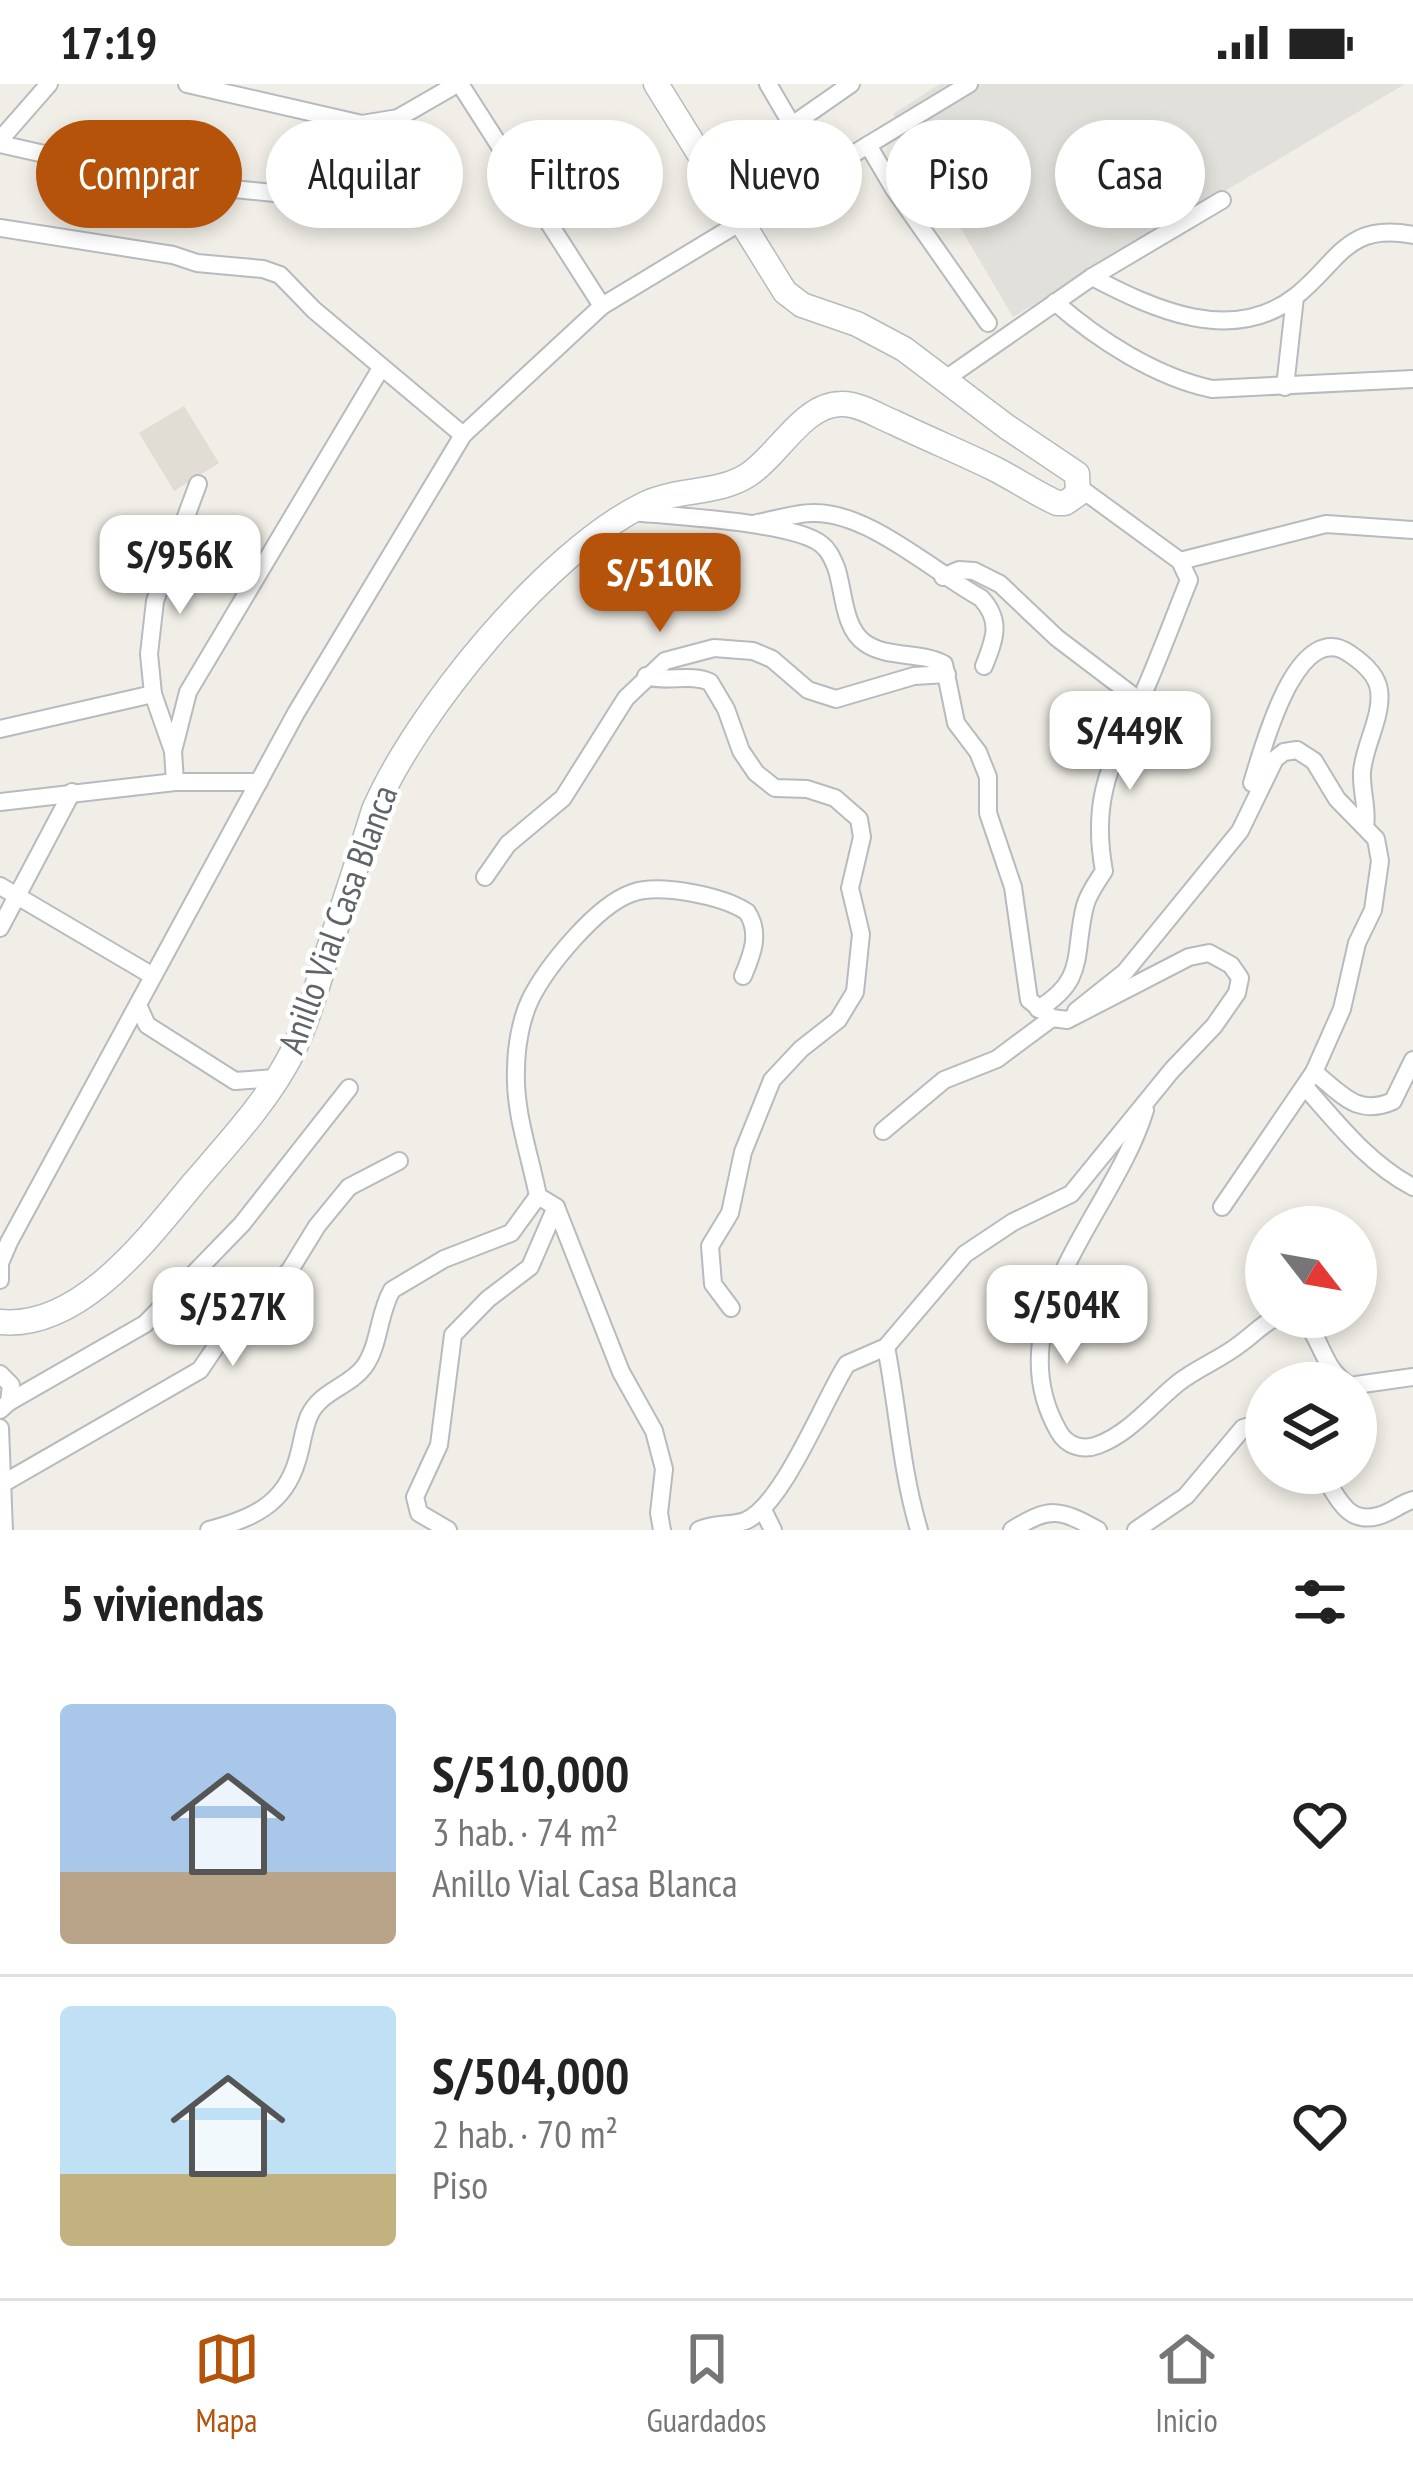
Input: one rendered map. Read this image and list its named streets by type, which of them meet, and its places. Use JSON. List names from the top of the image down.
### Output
{
  "streets": {
    "main road": ["Anillo Vial Casa Blanca"]
  },
  "north": "bottom right",
  "page": {
    "status": "17:19",
    "chip": [
      "Comprar",
      "Alquilar",
      "Filtros",
      "Nuevo",
      "Piso",
      "Casa"
    ],
    "price": [
      "S/956K",
      "S/510K",
      "S/449K",
      "S/504K",
      "S/527K"
    ],
    "heading": "5 viviendas",
    "list": [
      {
        "name": "S/510,000",
        "note": "3 hab. · 74 m² · Anillo Vial Casa Blanca"
      },
      {
        "name": "S/504,000",
        "note": "2 hab. · 70 m² · Piso"
      }
    ],
    "tabs": ["Mapa", "Guardados", "Inicio"]
  }
}
